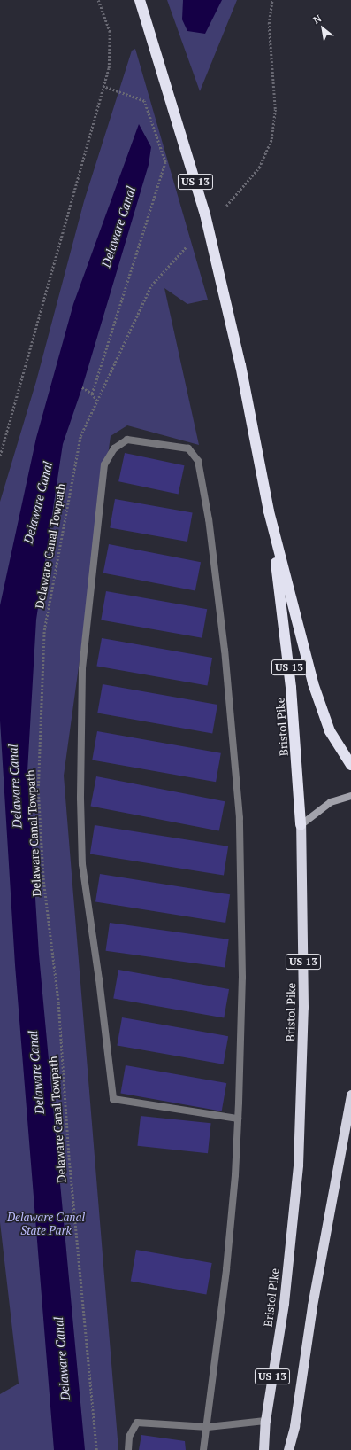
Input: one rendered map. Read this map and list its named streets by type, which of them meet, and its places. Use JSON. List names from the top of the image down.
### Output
{
  "streets": {
    "highway": ["US 13", "Bristol Pike"],
    "path": ["Delaware Canal Towpath"]
  },
  "crossings": [
    ["US 13", "Bristol Pike"]
  ],
  "water": ["Delaware Canal"],
  "parks": ["Delaware Canal State Park"],
  "north": "top left"
}
